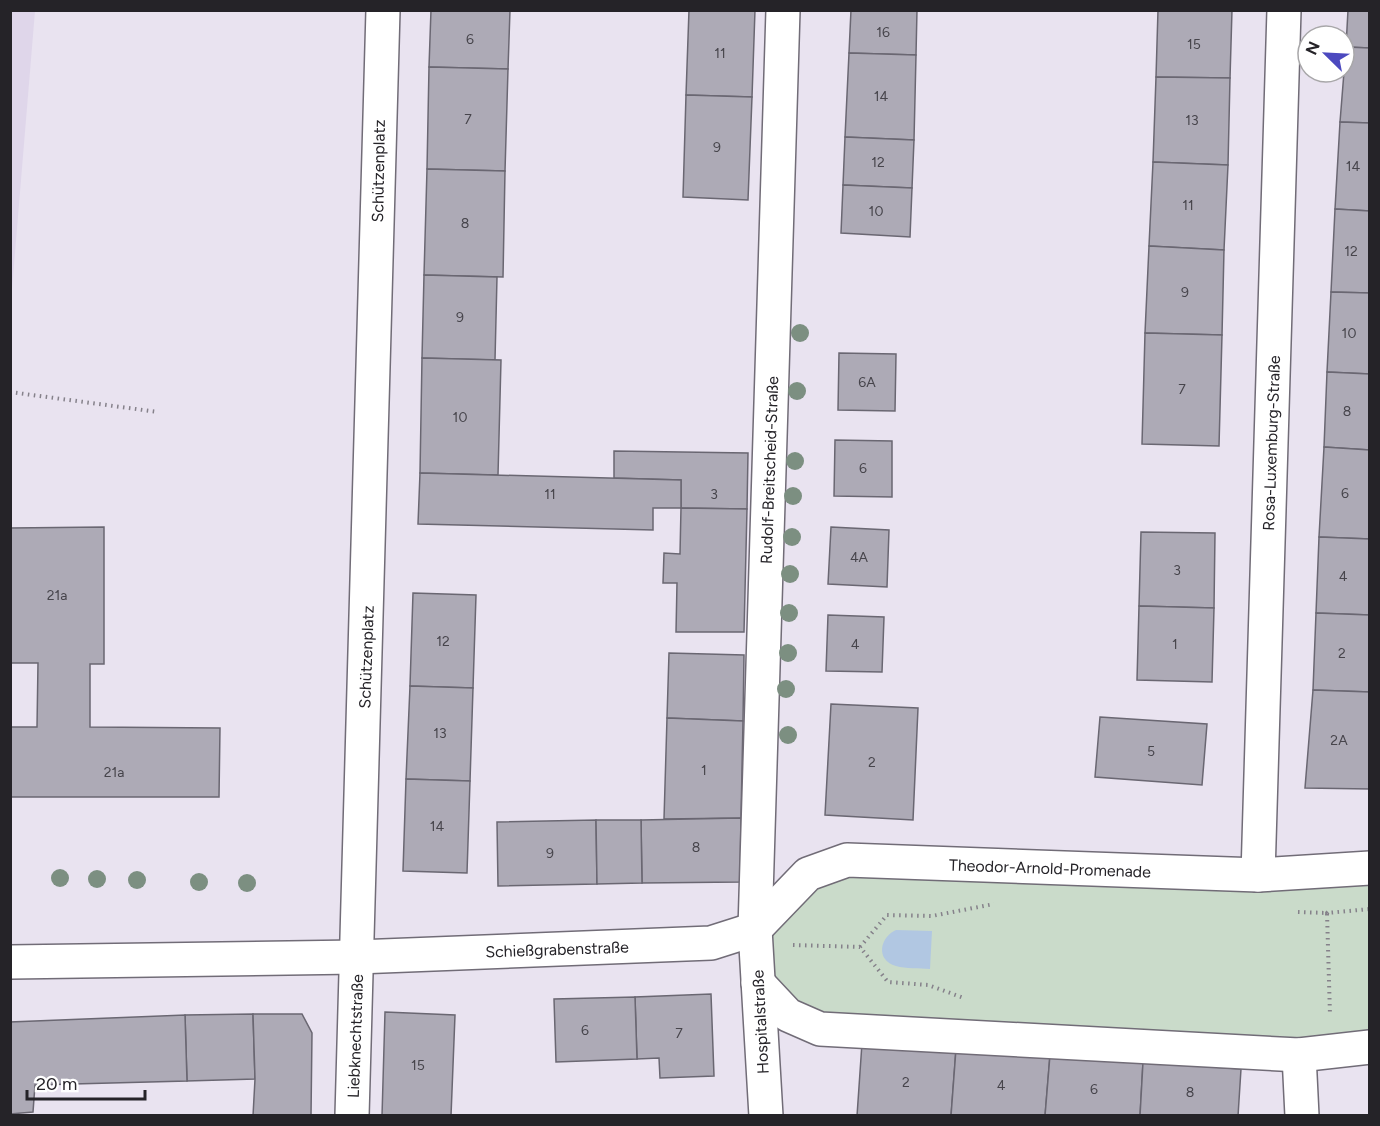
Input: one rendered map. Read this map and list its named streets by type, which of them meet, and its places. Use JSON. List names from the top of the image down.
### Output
{
  "streets": {
    "street": [
      "Schützenplatz",
      "Rosa-Luxemburg-Straße",
      "Rudolf-Breitscheid-Straße",
      "Theodor-Arnold-Promenade",
      "Schießgrabenstraße",
      "Hospitalstraße",
      "Liebknechtstraße"
    ]
  },
  "crossings": [
    ["Schützenplatz", "Schießgrabenstraße"],
    ["Schützenplatz", "Liebknechtstraße"],
    ["Rosa-Luxemburg-Straße", "Theodor-Arnold-Promenade"],
    ["Rudolf-Breitscheid-Straße", "Theodor-Arnold-Promenade"],
    ["Rudolf-Breitscheid-Straße", "Schießgrabenstraße"],
    ["Rudolf-Breitscheid-Straße", "Hospitalstraße"],
    ["Theodor-Arnold-Promenade", "Schießgrabenstraße"],
    ["Theodor-Arnold-Promenade", "Hospitalstraße"],
    ["Schießgrabenstraße", "Hospitalstraße"],
    ["Schießgrabenstraße", "Liebknechtstraße"]
  ],
  "house_numbers": [
    "16",
    "6",
    "15",
    "11",
    "14",
    "7",
    "13",
    "9",
    "12",
    "14",
    "11",
    "10",
    "8",
    "12",
    "9",
    "9",
    "10",
    "6A",
    "7",
    "8",
    "10",
    "6",
    "6",
    "11",
    "3",
    "4A",
    "3",
    "4",
    "21a",
    "12",
    "4",
    "1",
    "2",
    "13",
    "2A",
    "5",
    "2",
    "1",
    "21a",
    "14",
    "8",
    "9",
    "6",
    "7",
    "15",
    "2",
    "4",
    "6",
    "8"
  ],
  "scale_bar": "20 m",
  "north": "top left"
}
